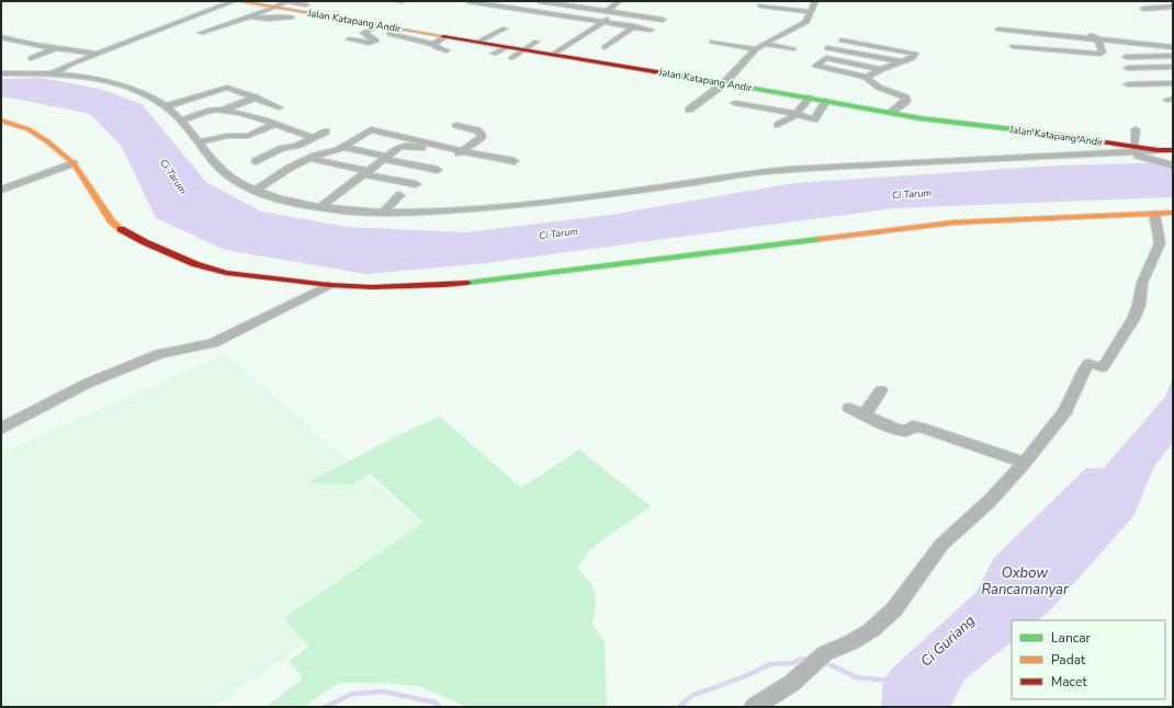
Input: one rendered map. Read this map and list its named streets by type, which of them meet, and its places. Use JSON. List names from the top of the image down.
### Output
{
  "streets": {
    "street": ["Jalan Katapang Andir"]
  },
  "water": ["Ci Tarum", "Oxbow Rancamanyar", "Ci Guriang"],
  "legend": ["Lancar", "Padat", "Macet"]
}
